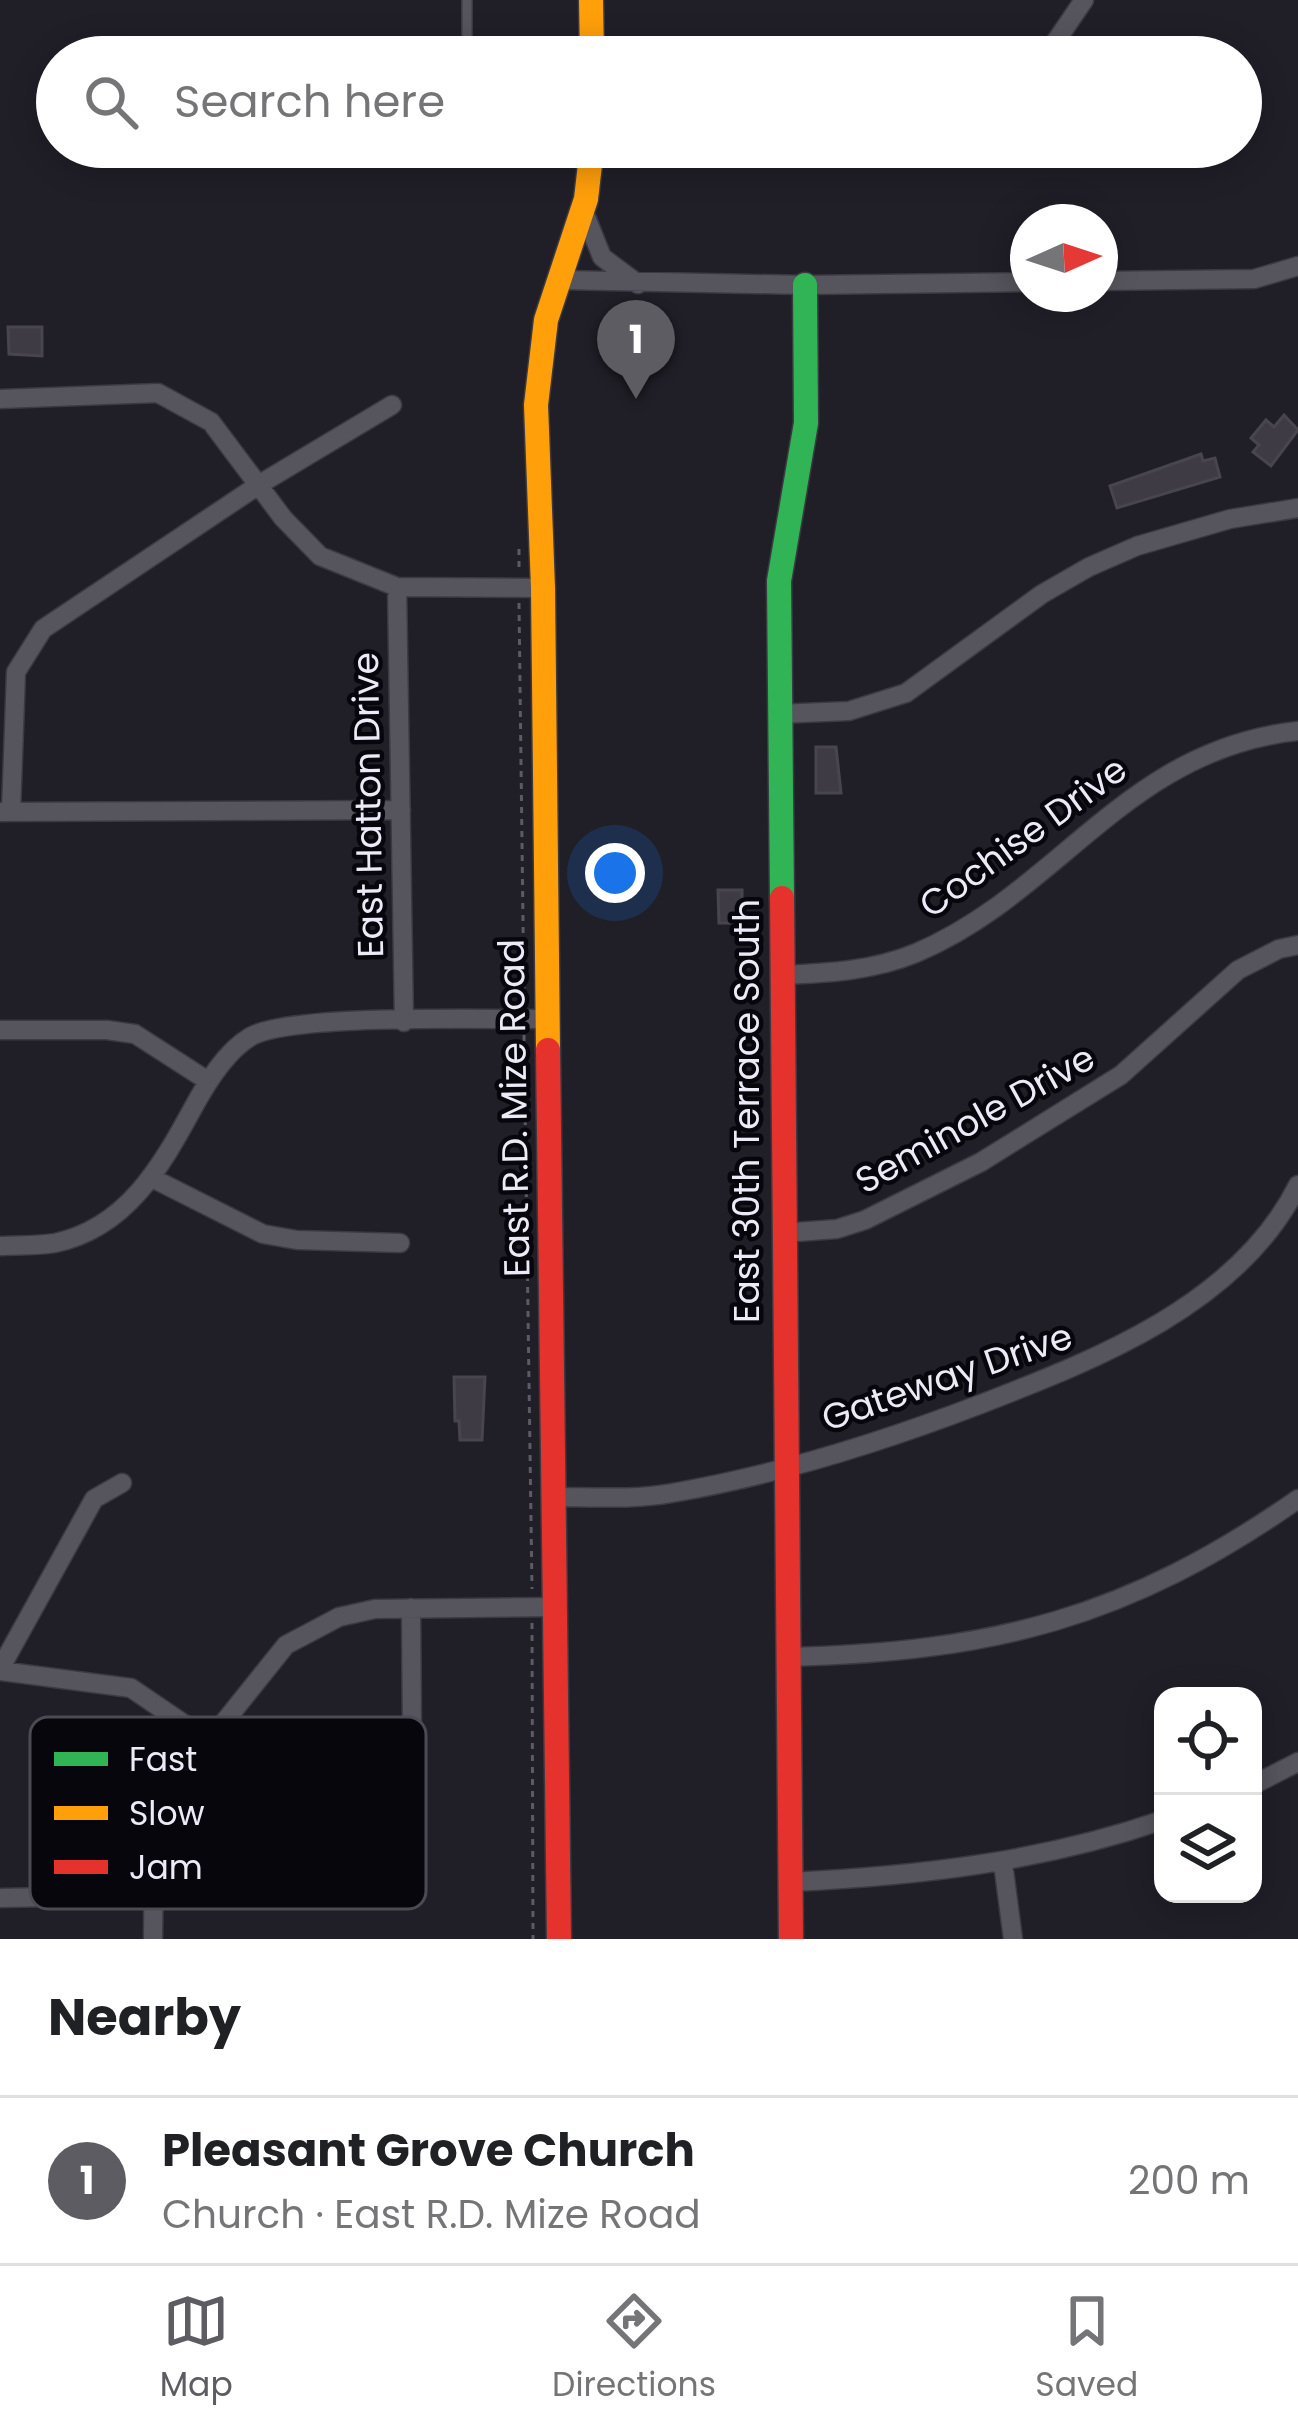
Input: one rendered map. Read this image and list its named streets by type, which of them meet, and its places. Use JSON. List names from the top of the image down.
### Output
{
  "streets": {
    "main road": ["East R.D. Mize Road", "East 30th Terrace South"],
    "street": [
      "East Hatton Drive",
      "Cochise Drive",
      "Seminole Drive",
      "Gateway Drive"
    ]
  },
  "crossings": [
    ["Cochise Drive", "East 30th Terrace South"],
    ["East R.D. Mize Road", "Gateway Drive"],
    ["East 30th Terrace South", "Seminole Drive"],
    ["East 30th Terrace South", "Gateway Drive"]
  ],
  "legend": ["Fast", "Slow", "Jam"],
  "north": "right",
  "page": {
    "search": "Search here",
    "pins": "1",
    "heading": "Nearby",
    "list": [
      {
        "mark": "1",
        "name": "Pleasant Grove Church",
        "note": "Church · East R.D. Mize Road",
        "value": "200 m"
      }
    ],
    "nav": ["Map", "Directions", "Saved"]
  }
}
